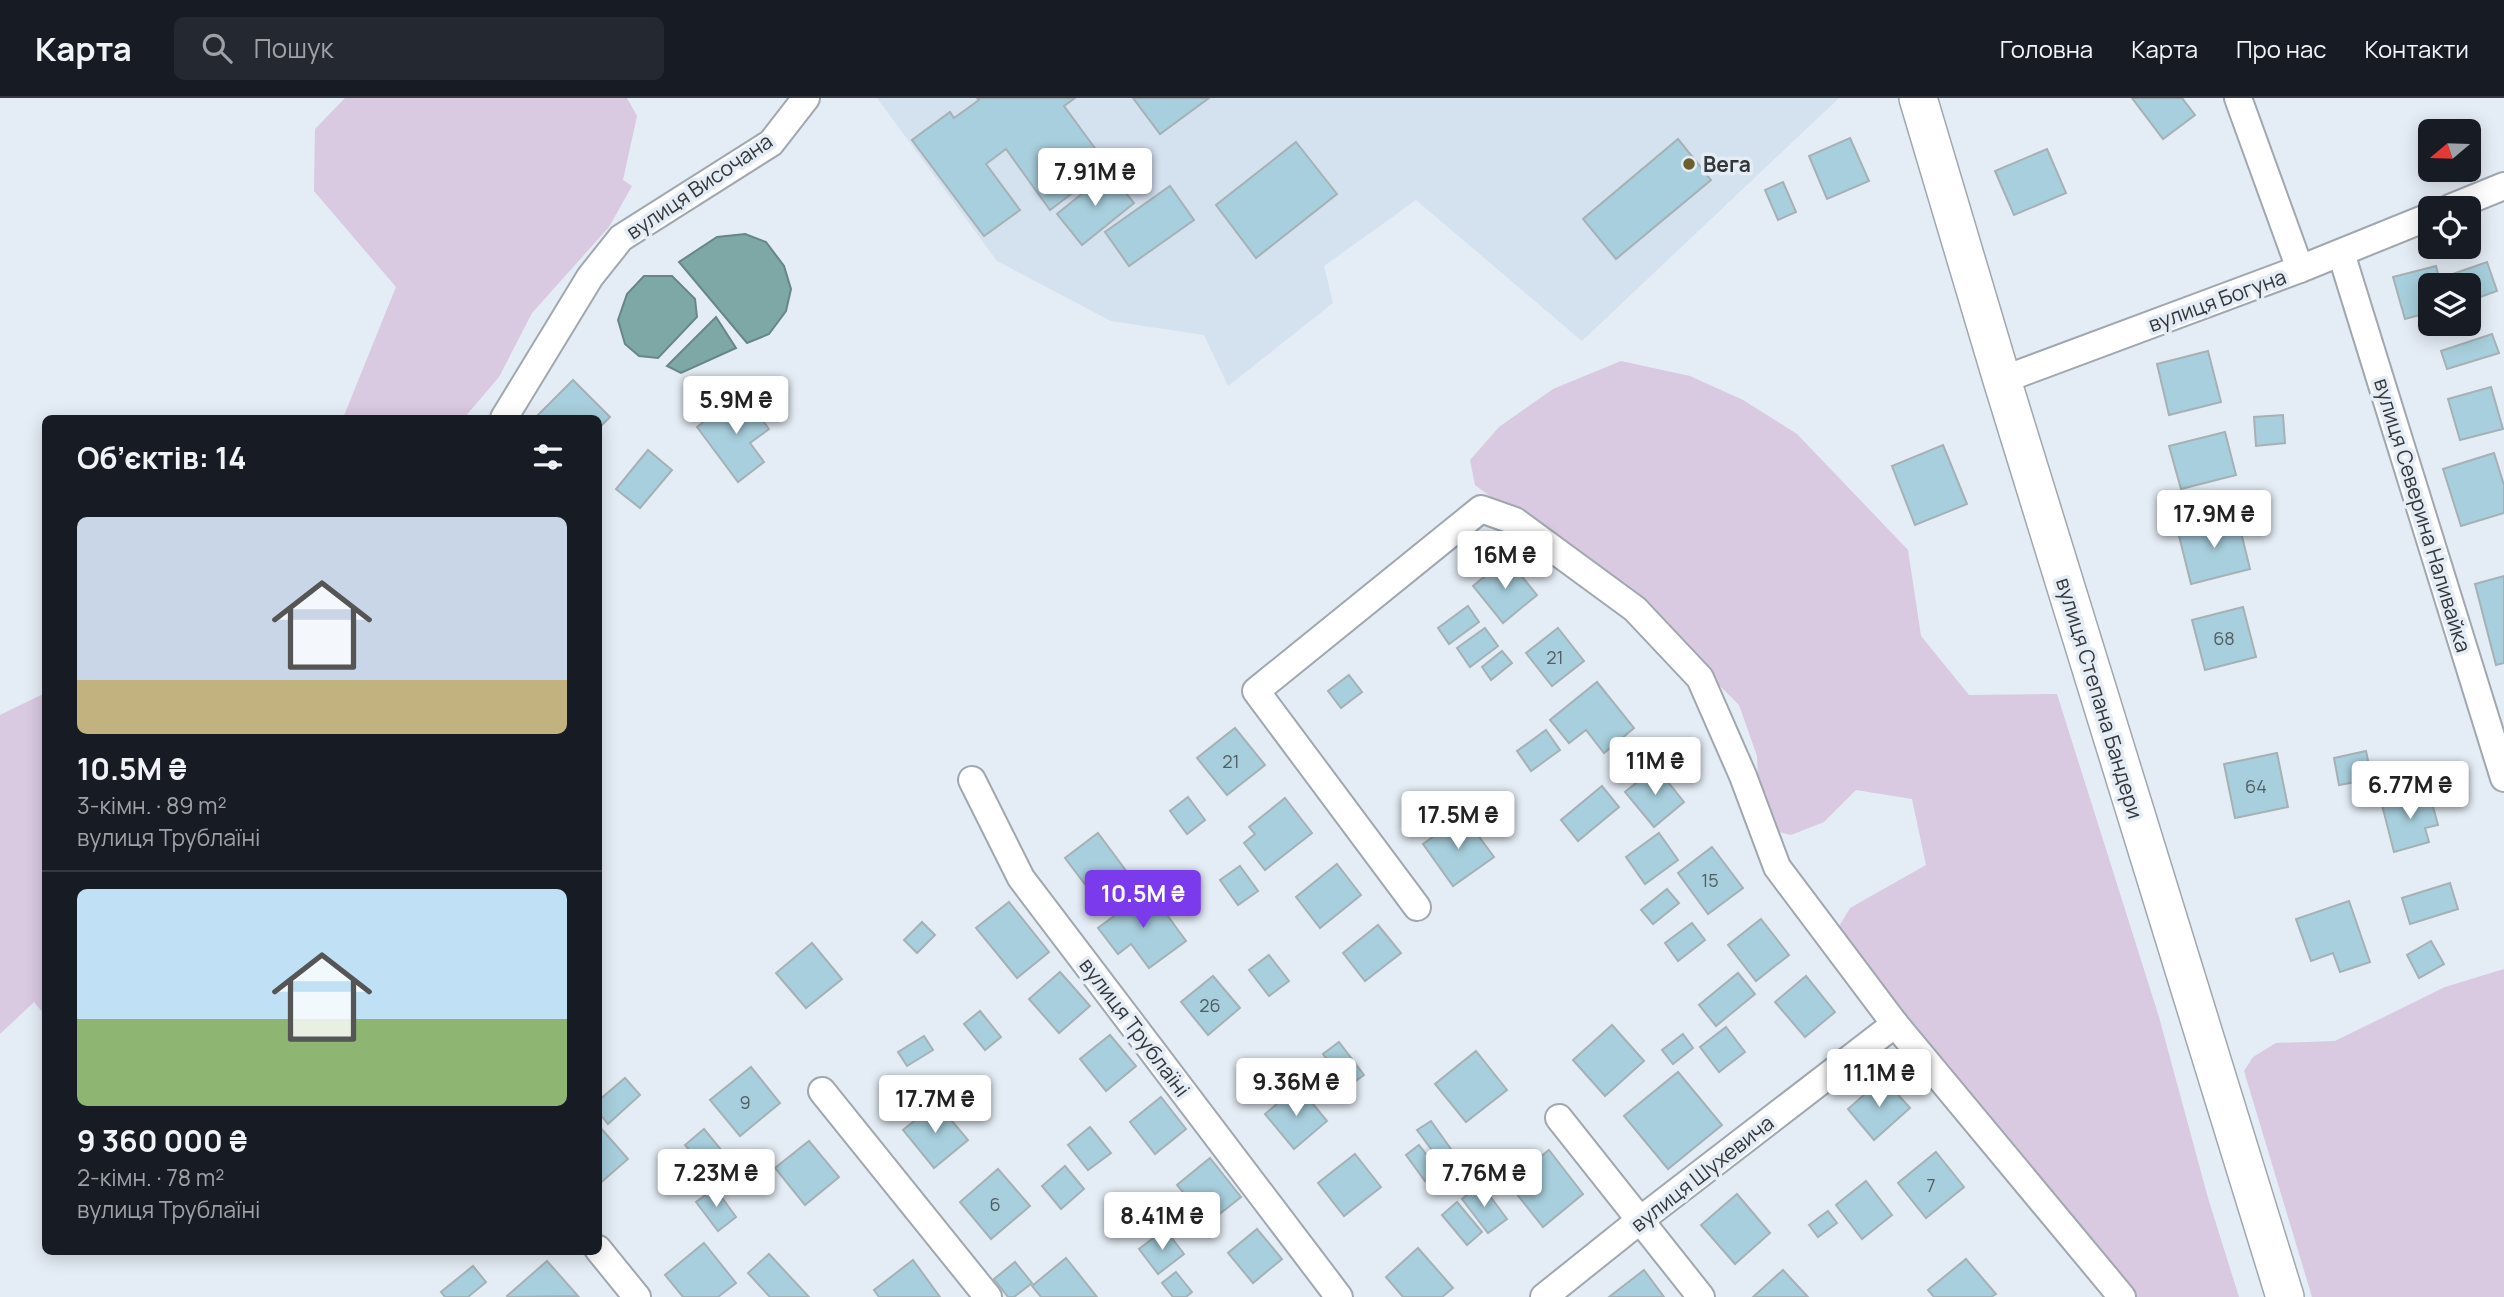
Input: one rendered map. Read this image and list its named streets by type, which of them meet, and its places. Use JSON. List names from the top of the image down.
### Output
{
  "streets": {
    "main road": ["вулиця Степана Бандери"],
    "street": [
      "вулиця Височана",
      "вулиця Богуна",
      "вулиця Северина Наливайка",
      "вулиця Трублаїні",
      "вулиця Шухевича"
    ]
  },
  "crossings": [
    ["вулиця Богуна", "вулиця Северина Наливайка"],
    ["вулиця Богуна", "вулиця Степана Бандери"]
  ],
  "places": ["Вега"],
  "house_numbers": [
    "68",
    "21",
    "21",
    "64",
    "15",
    "26",
    "9",
    "7",
    "6"
  ],
  "north": "left",
  "page": {
    "header": "Карта",
    "search": "Пошук",
    "nav": [
      "Головна",
      "Карта",
      "Про нас",
      "Контакти"
    ],
    "price": [
      "7.91M ₴",
      "5.9M ₴",
      "17.9M ₴",
      "16M ₴",
      "11M ₴",
      "6.77M ₴",
      "17.5M ₴",
      "10.5M ₴",
      "11.1M ₴",
      "9.36M ₴",
      "17.7M ₴",
      "7.23M ₴",
      "7.76M ₴",
      "8.41M ₴"
    ],
    "heading": "Об’єктів: 14",
    "list": [
      {
        "name": "10.5M ₴",
        "note": "3-кімн. · 89 m² · вулиця Трублаїні"
      },
      {
        "name": "9 360 000 ₴",
        "note": "2-кімн. · 78 m² · вулиця Трублаїні"
      }
    ]
  }
}
